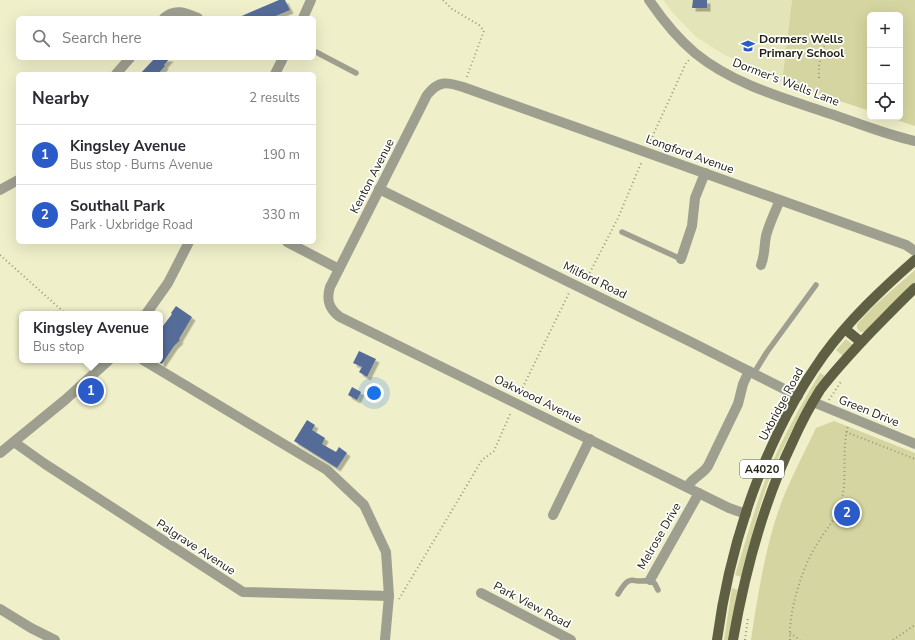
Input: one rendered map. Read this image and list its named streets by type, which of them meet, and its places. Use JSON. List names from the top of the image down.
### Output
{
  "streets": {
    "main road": ["Uxbridge Road", "A4020"],
    "street": [
      "Dormer's Wells Lane",
      "Longford Avenue",
      "Kenton Avenue",
      "Milford Road",
      "Oakwood Avenue",
      "Green Drive",
      "Melrose Drive",
      "Palgrave Avenue",
      "Park View Road"
    ]
  },
  "crossings": [
    ["Longford Avenue", "Kenton Avenue"],
    ["Kenton Avenue", "Milford Road"],
    ["Kenton Avenue", "Oakwood Avenue"],
    ["Milford Road", "Uxbridge Road"],
    ["Oakwood Avenue", "Uxbridge Road"],
    ["Oakwood Avenue", "Melrose Drive"],
    ["Green Drive", "A4020"]
  ],
  "places": {
    "school or university": ["Dormers Wells Primary School"]
  },
  "page": {
    "map_buttons": ["+", "−"],
    "search": "Search here",
    "heading": ["Nearby", "2 results"],
    "list": [
      {
        "mark": "1",
        "name": "Kingsley Avenue",
        "note": "Bus stop · Burns Avenue",
        "value": "190 m"
      },
      {
        "mark": "2",
        "name": "Southall Park",
        "note": "Park · Uxbridge Road",
        "value": "330 m"
      }
    ],
    "popup": ["Kingsley Avenue", "Bus stop"],
    "pins": ["1", "2"]
  }
}
